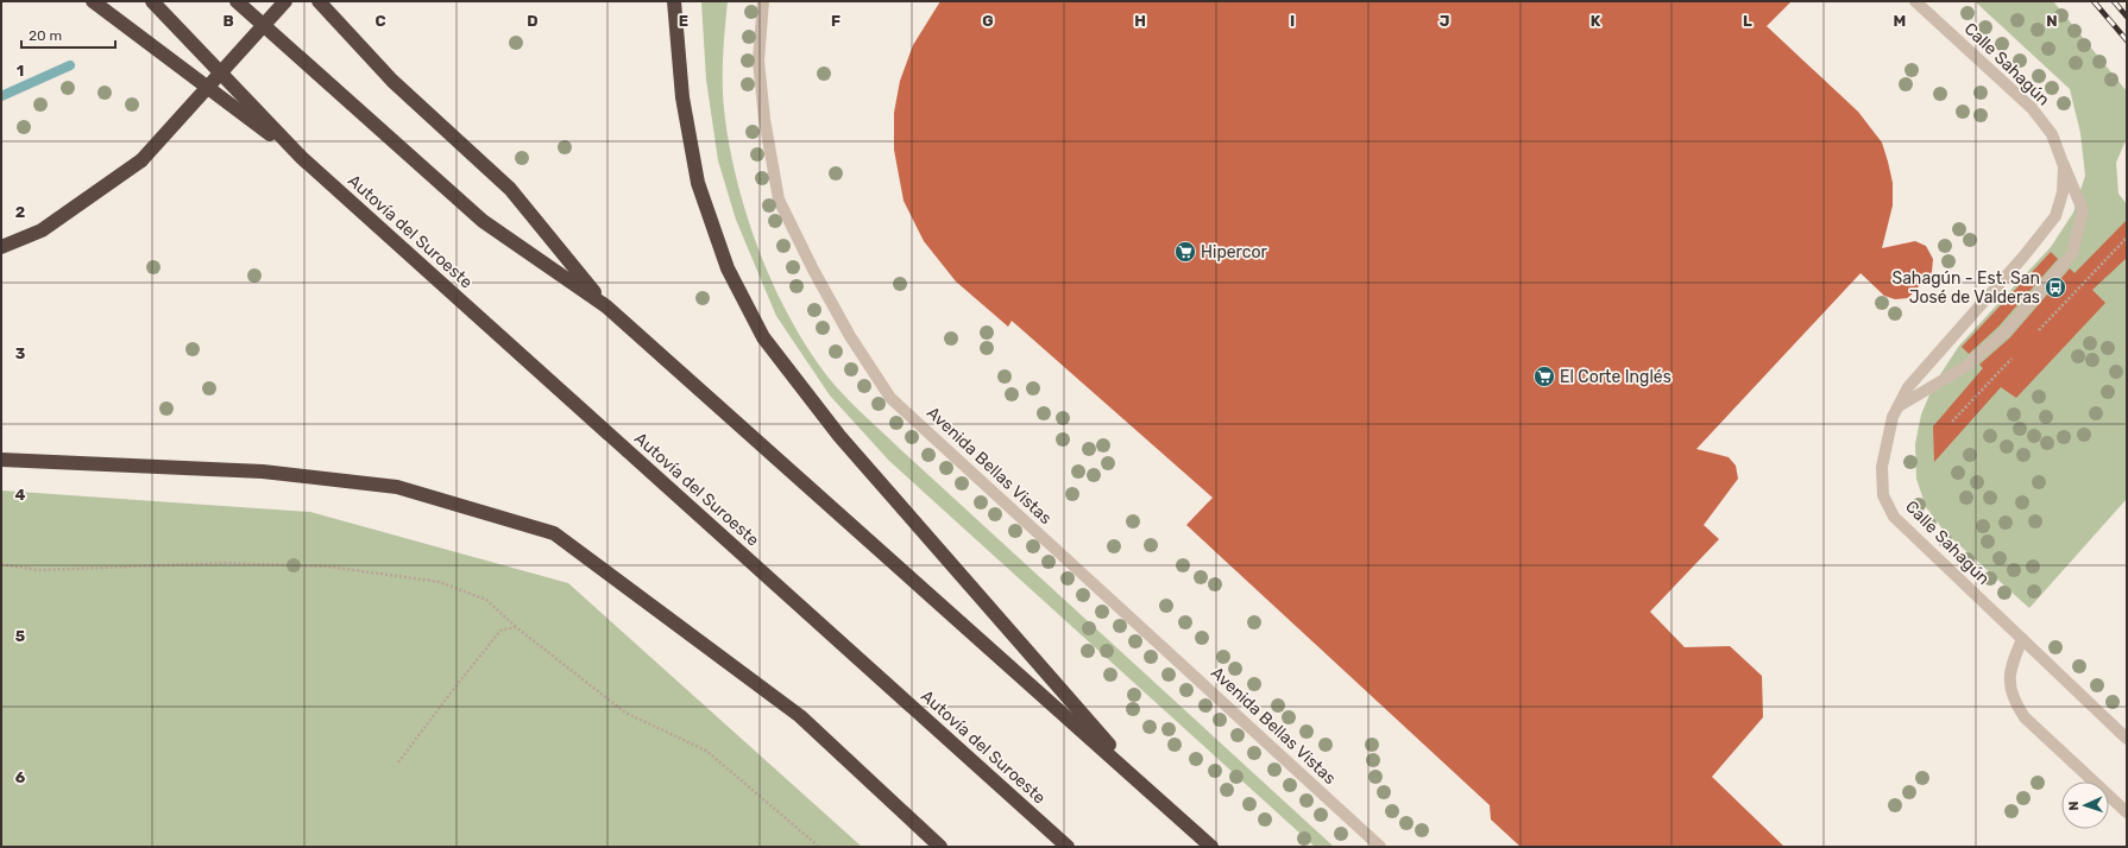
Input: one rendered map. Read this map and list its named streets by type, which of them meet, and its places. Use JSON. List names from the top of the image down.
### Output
{
  "streets": {
    "highway": ["Autovía del Suroeste"],
    "street": ["Calle Sahagún", "Avenida Bellas Vistas"]
  },
  "places": {
    "supermarket": ["Hipercor", "El Corte Inglés"],
    "bus stop": ["Sahagún - Est. San José de Valderas"]
  },
  "scale_bar": "20 m",
  "north": "left",
  "grid": {
    "columns": [
      "B",
      "C",
      "D",
      "E",
      "F",
      "G",
      "H",
      "I",
      "J",
      "K",
      "L",
      "M",
      "N"
    ],
    "rows": [
      "1",
      "2",
      "3",
      "4",
      "5",
      "6"
    ]
  }
}
